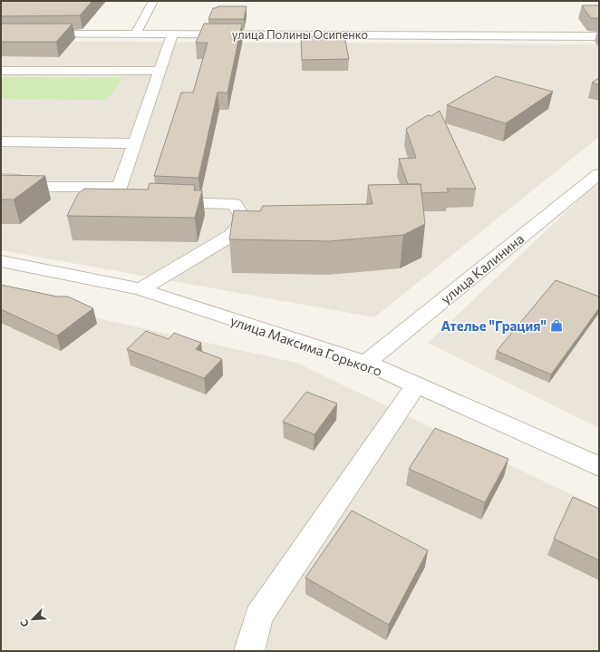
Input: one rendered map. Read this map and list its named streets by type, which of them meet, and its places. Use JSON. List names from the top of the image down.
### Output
{
  "streets": {
    "street": ["улица Полины Осипенко", "улица Калинина", "улица Максима Горького"]
  },
  "crossings": [
    ["улица Калинина", "улица Максима Горького"]
  ],
  "places": {
    "shop": ["Ателье \"Грация\""]
  },
  "north": "bottom left"
}
